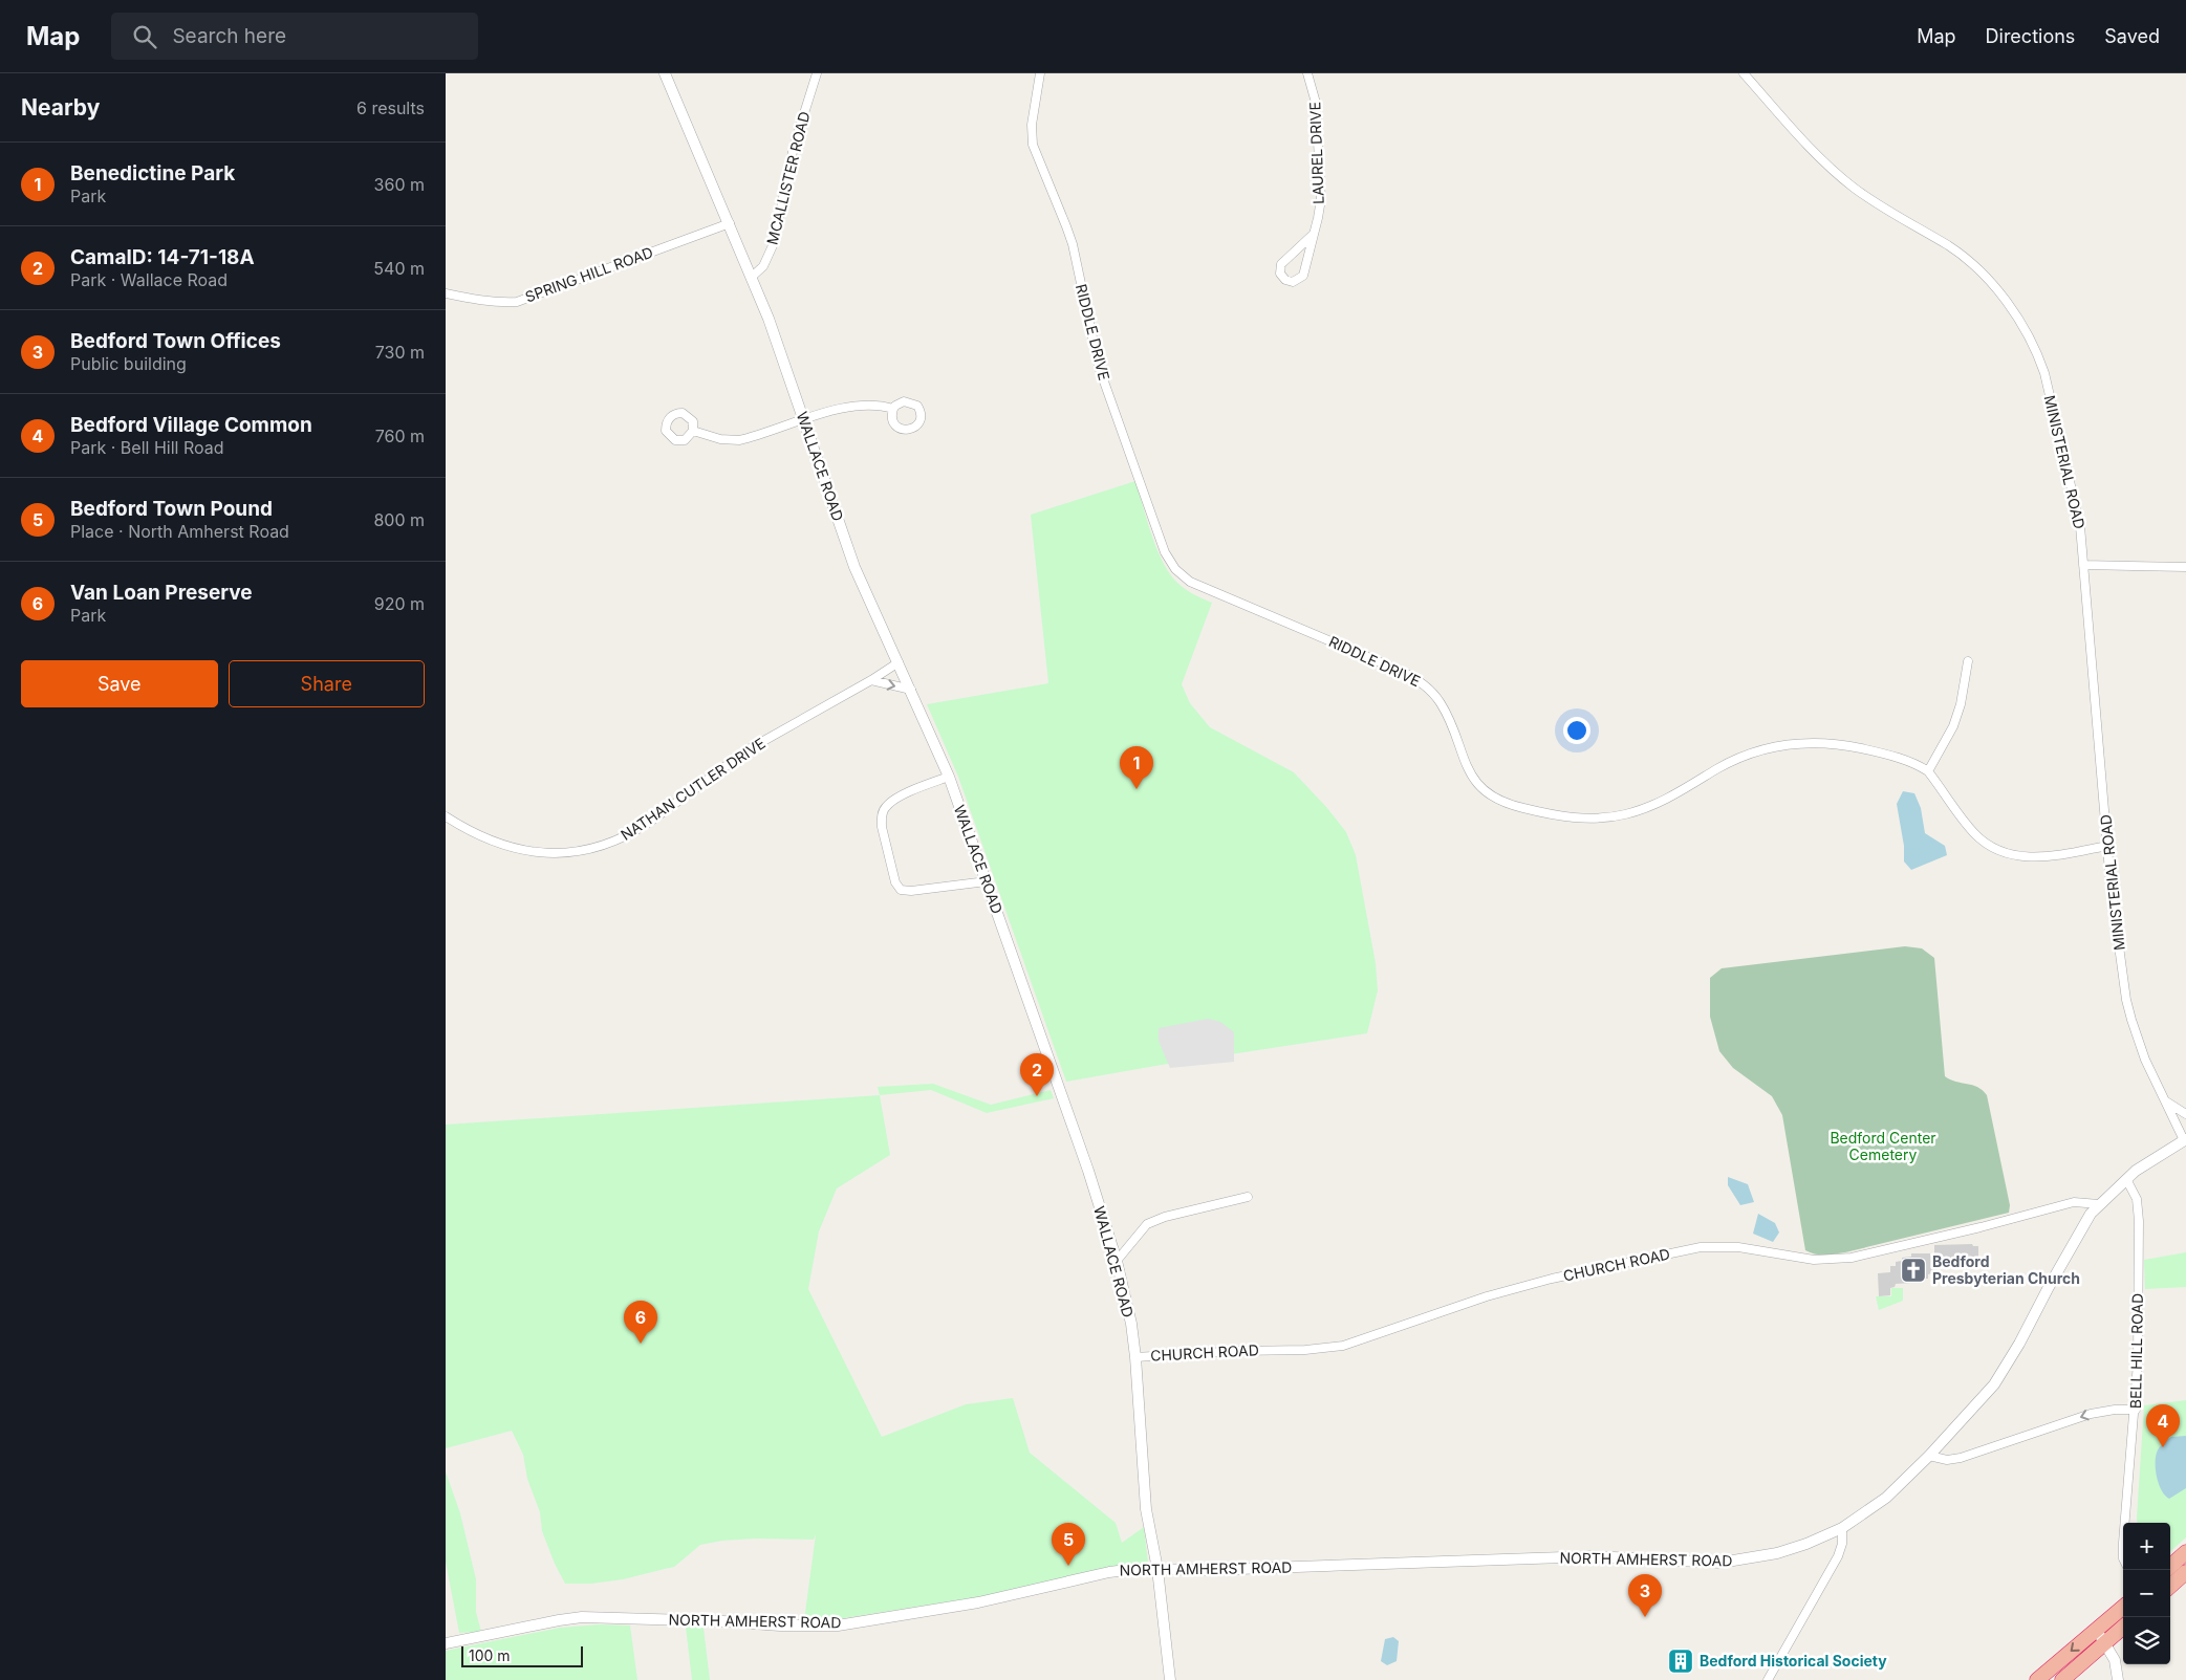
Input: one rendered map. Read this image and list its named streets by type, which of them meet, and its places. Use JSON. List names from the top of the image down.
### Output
{
  "streets": {
    "street": [
      "LAUREL DRIVE",
      "MCALLISTER ROAD",
      "SPRING HILL ROAD",
      "RIDDLE DRIVE",
      "MINISTERIAL ROAD",
      "WALLACE ROAD",
      "NATHAN CUTLER DRIVE",
      "CHURCH ROAD",
      "BELL HILL ROAD",
      "NORTH AMHERST ROAD"
    ]
  },
  "crossings": [
    ["MCALLISTER ROAD", "WALLACE ROAD"],
    ["SPRING HILL ROAD", "WALLACE ROAD"],
    ["RIDDLE DRIVE", "MINISTERIAL ROAD"],
    ["MINISTERIAL ROAD", "NORTH AMHERST ROAD"],
    ["WALLACE ROAD", "NATHAN CUTLER DRIVE"],
    ["WALLACE ROAD", "CHURCH ROAD"],
    ["WALLACE ROAD", "NORTH AMHERST ROAD"],
    ["CHURCH ROAD", "NORTH AMHERST ROAD"],
    ["BELL HILL ROAD", "NORTH AMHERST ROAD"]
  ],
  "parks": ["Bedford Center Cemetery"],
  "places": {
    "church": ["Bedford Presbyterian Church"],
    "building": ["Bedford Historical Society"]
  },
  "scale_bar": "100 m",
  "page": {
    "header": "Map",
    "search": "Search here",
    "nav": ["Map", "Directions", "Saved"],
    "heading": ["Nearby", "6 results"],
    "list": [
      {
        "mark": "1",
        "name": "Benedictine Park",
        "note": "Park",
        "value": "360 m"
      },
      {
        "mark": "2",
        "name": "CamaID: 14-71-18A",
        "note": "Park · Wallace Road",
        "value": "540 m"
      },
      {
        "mark": "3",
        "name": "Bedford Town Offices",
        "note": "Public building",
        "value": "730 m"
      },
      {
        "mark": "4",
        "name": "Bedford Village Common",
        "note": "Park · Bell Hill Road",
        "value": "760 m"
      },
      {
        "mark": "5",
        "name": "Bedford Town Pound",
        "note": "Place · North Amherst Road",
        "value": "800 m"
      },
      {
        "mark": "6",
        "name": "Van Loan Preserve",
        "note": "Park",
        "value": "920 m"
      }
    ],
    "buttons": ["Save", "Share"],
    "pins": [
      "1",
      "2",
      "6",
      "4",
      "5",
      "3"
    ],
    "map_buttons": ["+", "−"],
    "scale": "100 m"
  }
}
